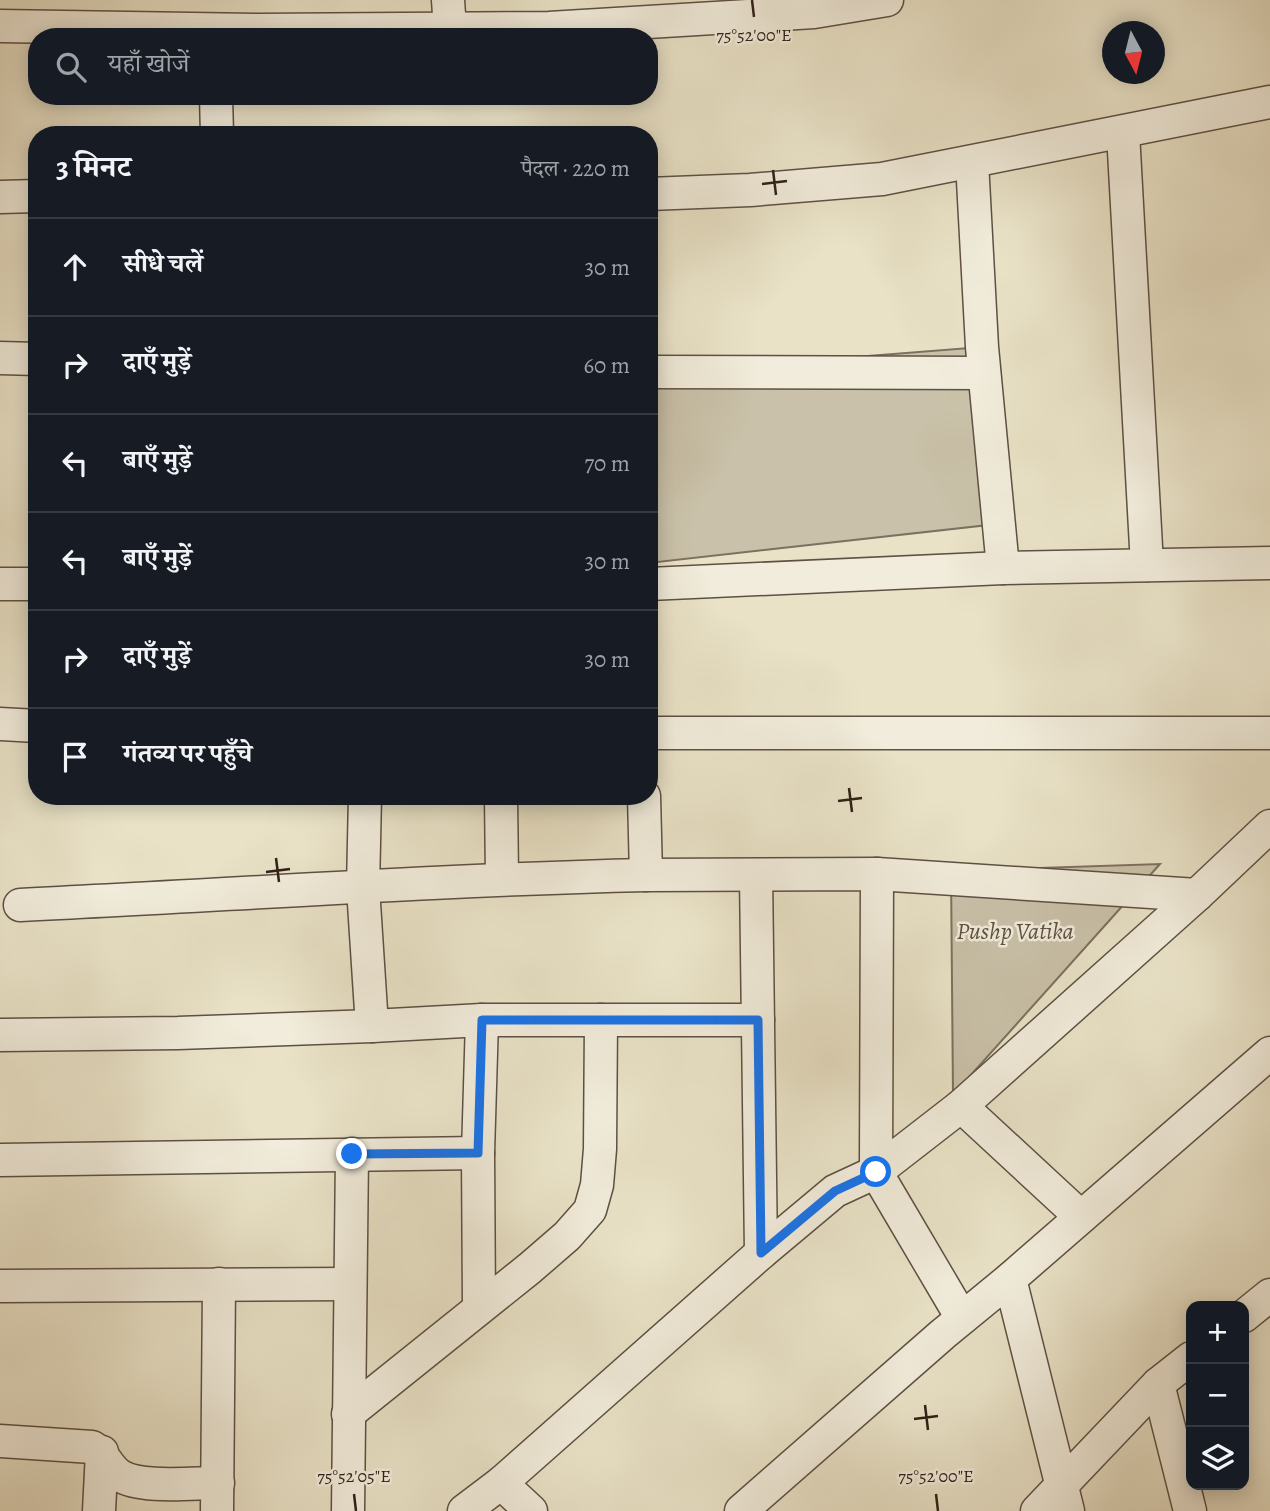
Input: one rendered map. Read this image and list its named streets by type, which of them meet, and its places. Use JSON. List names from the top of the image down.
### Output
{
  "parks": ["Pushp Vatika"],
  "north": "bottom",
  "page": {
    "search": "यहाँ खोजें",
    "heading": ["3 मिनट", "पैदल · 220 m"],
    "list": [
      ["सीधे चलें", "30 m"],
      ["दाएँ मुड़ें", "60 m"],
      ["बाएँ मुड़ें", "70 m"],
      ["बाएँ मुड़ें", "30 m"],
      ["दाएँ मुड़ें", "30 m"],
      "गंतव्य पर पहुँचे"
    ],
    "map_buttons": ["+", "−"]
  },
  "coordinates": ["75°52'00\"E", "75°52'05\"E"]
}
